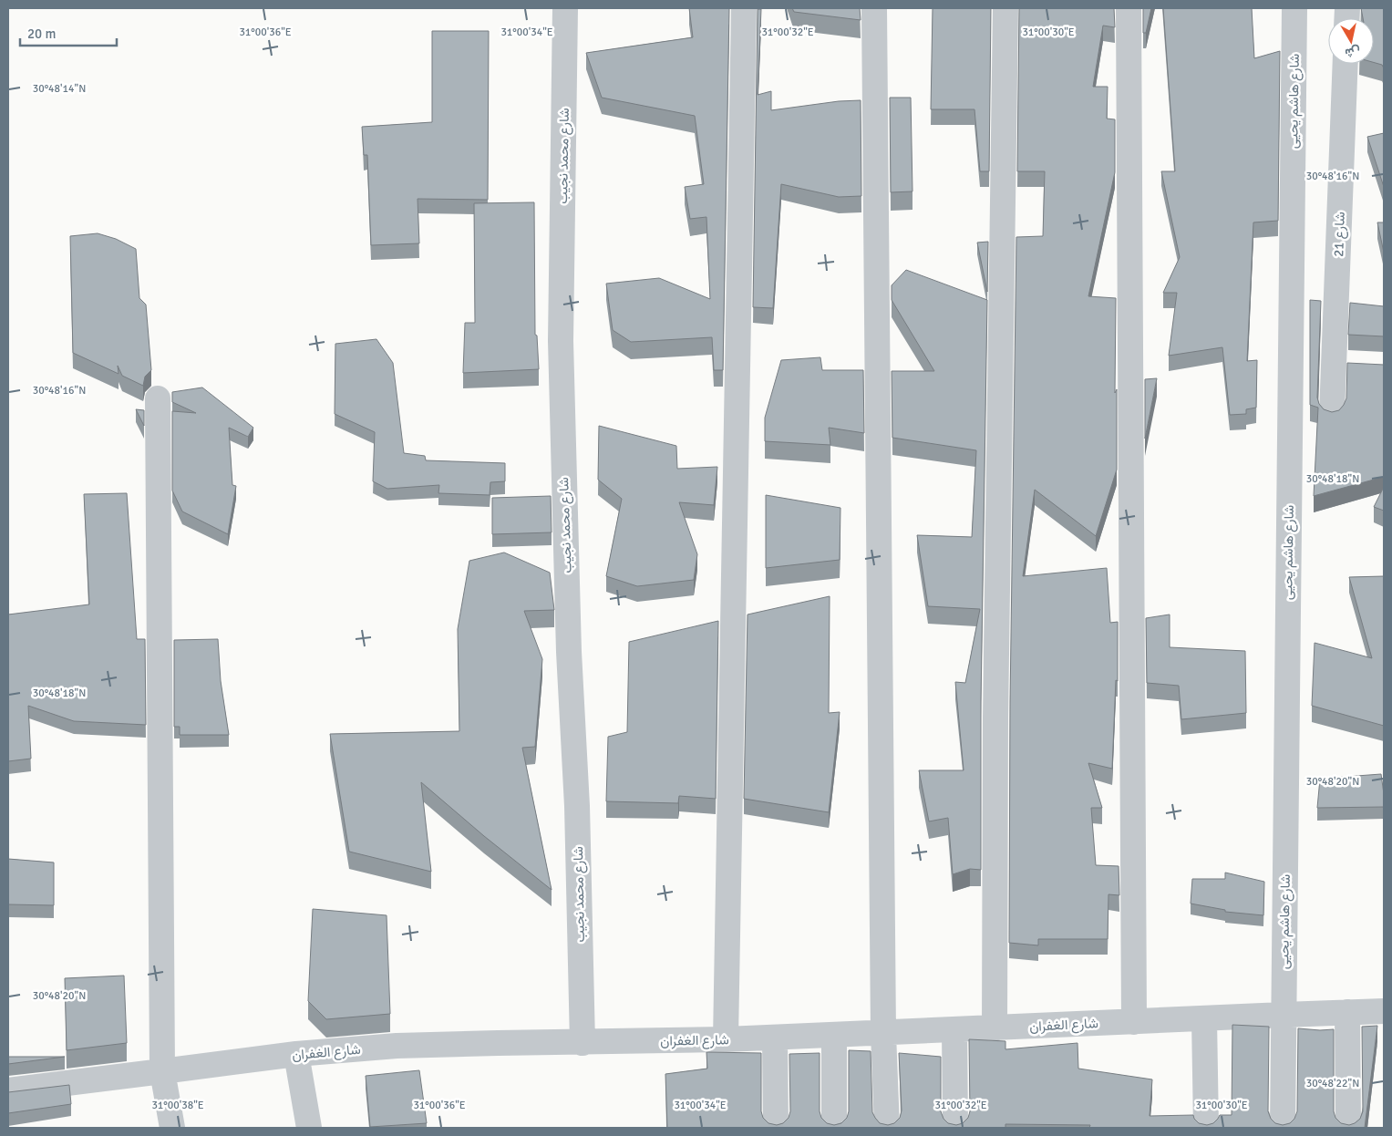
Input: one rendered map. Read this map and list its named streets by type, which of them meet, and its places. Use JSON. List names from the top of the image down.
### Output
{
  "streets": {
    "street": [
      "شارع هاشم يحيى",
      "شارع محمد نجيب",
      "شارع 21",
      "شارع الغفران"
    ]
  },
  "crossings": [
    ["شارع هاشم يحيى", "شارع الغفران"],
    ["شارع محمد نجيب", "شارع الغفران"]
  ],
  "scale_bar": "20 m",
  "north": "bottom",
  "coordinates": [
    "31°00'32\"E",
    "31°00'36\"E",
    "31°00'34\"E",
    "31°00'30\"E",
    "30°48'14\"N",
    "30°48'16\"N",
    "30°48'18\"N",
    "30°48'20\"N",
    "30°48'22\"N",
    "31°00'38\"E"
  ]
}
